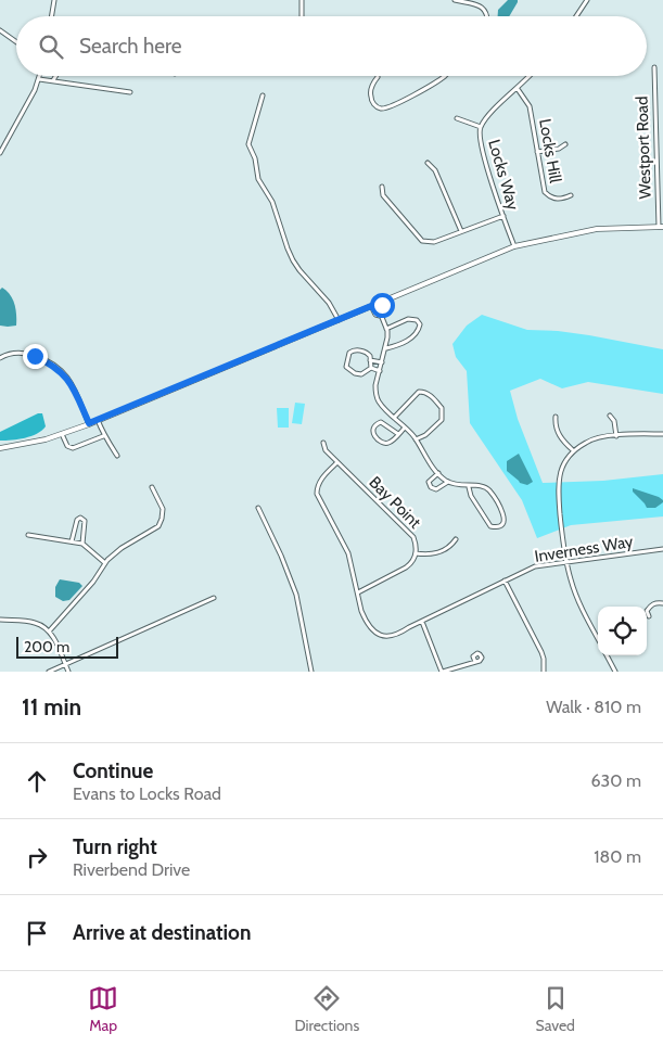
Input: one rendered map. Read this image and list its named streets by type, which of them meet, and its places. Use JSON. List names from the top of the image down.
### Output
{
  "streets": {
    "street": [
      "Westport Road",
      "Locks Hill",
      "Locks Way",
      "Bay Point",
      "Inverness Way"
    ]
  },
  "crossings": [
    ["Locks Hill", "Locks Way"],
    ["Bay Point", "Inverness Way"]
  ],
  "scale_bar": "200 m",
  "page": {
    "search": "Search here",
    "scale": "200 m",
    "heading": ["11 min", "Walk · 810 m"],
    "list": [
      ["Continue", "Evans to Locks Road", "630 m"],
      ["Turn right", "Riverbend Drive", "180 m"],
      "Arrive at destination"
    ],
    "nav": ["Map", "Directions", "Saved"]
  }
}
